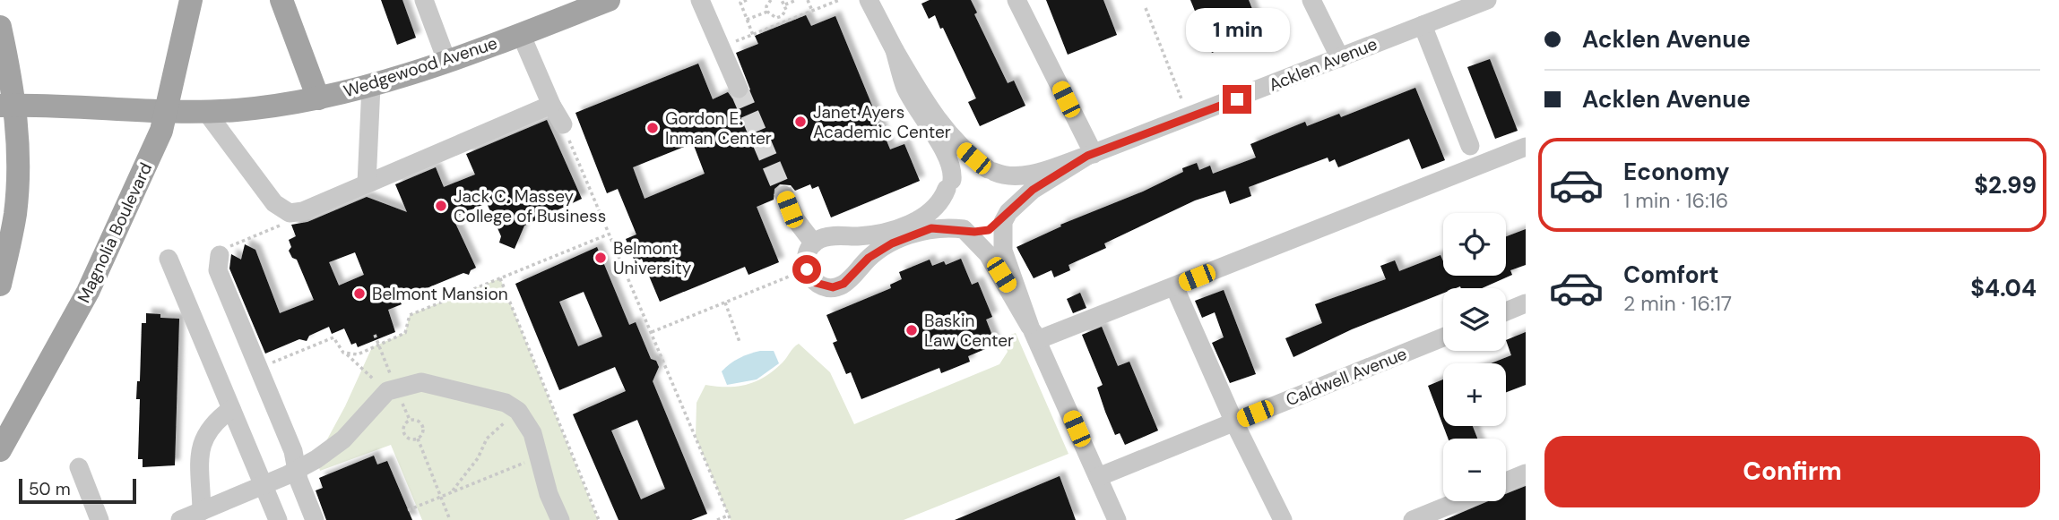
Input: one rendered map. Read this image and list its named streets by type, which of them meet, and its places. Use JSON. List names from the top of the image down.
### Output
{
  "streets": {
    "main road": ["Wedgewood Avenue", "Magnolia Boulevard"],
    "street": ["Acklen Avenue", "Caldwell Avenue"]
  },
  "crossings": [
    ["Wedgewood Avenue", "Magnolia Boulevard"]
  ],
  "places": [
    "Janet Ayers Academic Center",
    "Gordon E. Inman Center",
    "Jack C. Massey College of Business",
    "Belmont University",
    "Belmont Mansion",
    "Baskin Law Center"
  ],
  "scale_bar": "50 m",
  "page": {
    "banner": ["Acklen Avenue", "Acklen Avenue"],
    "bubble": "1 min",
    "list": [
      {
        "name": "Economy",
        "note": "1 min · 16:16",
        "value": "$2.99"
      },
      {
        "name": "Comfort",
        "note": "2 min · 16:17",
        "value": "$4.04"
      }
    ],
    "map_buttons": ["+", "−"],
    "buttons": "Confirm",
    "scale": "50 m"
  }
}
